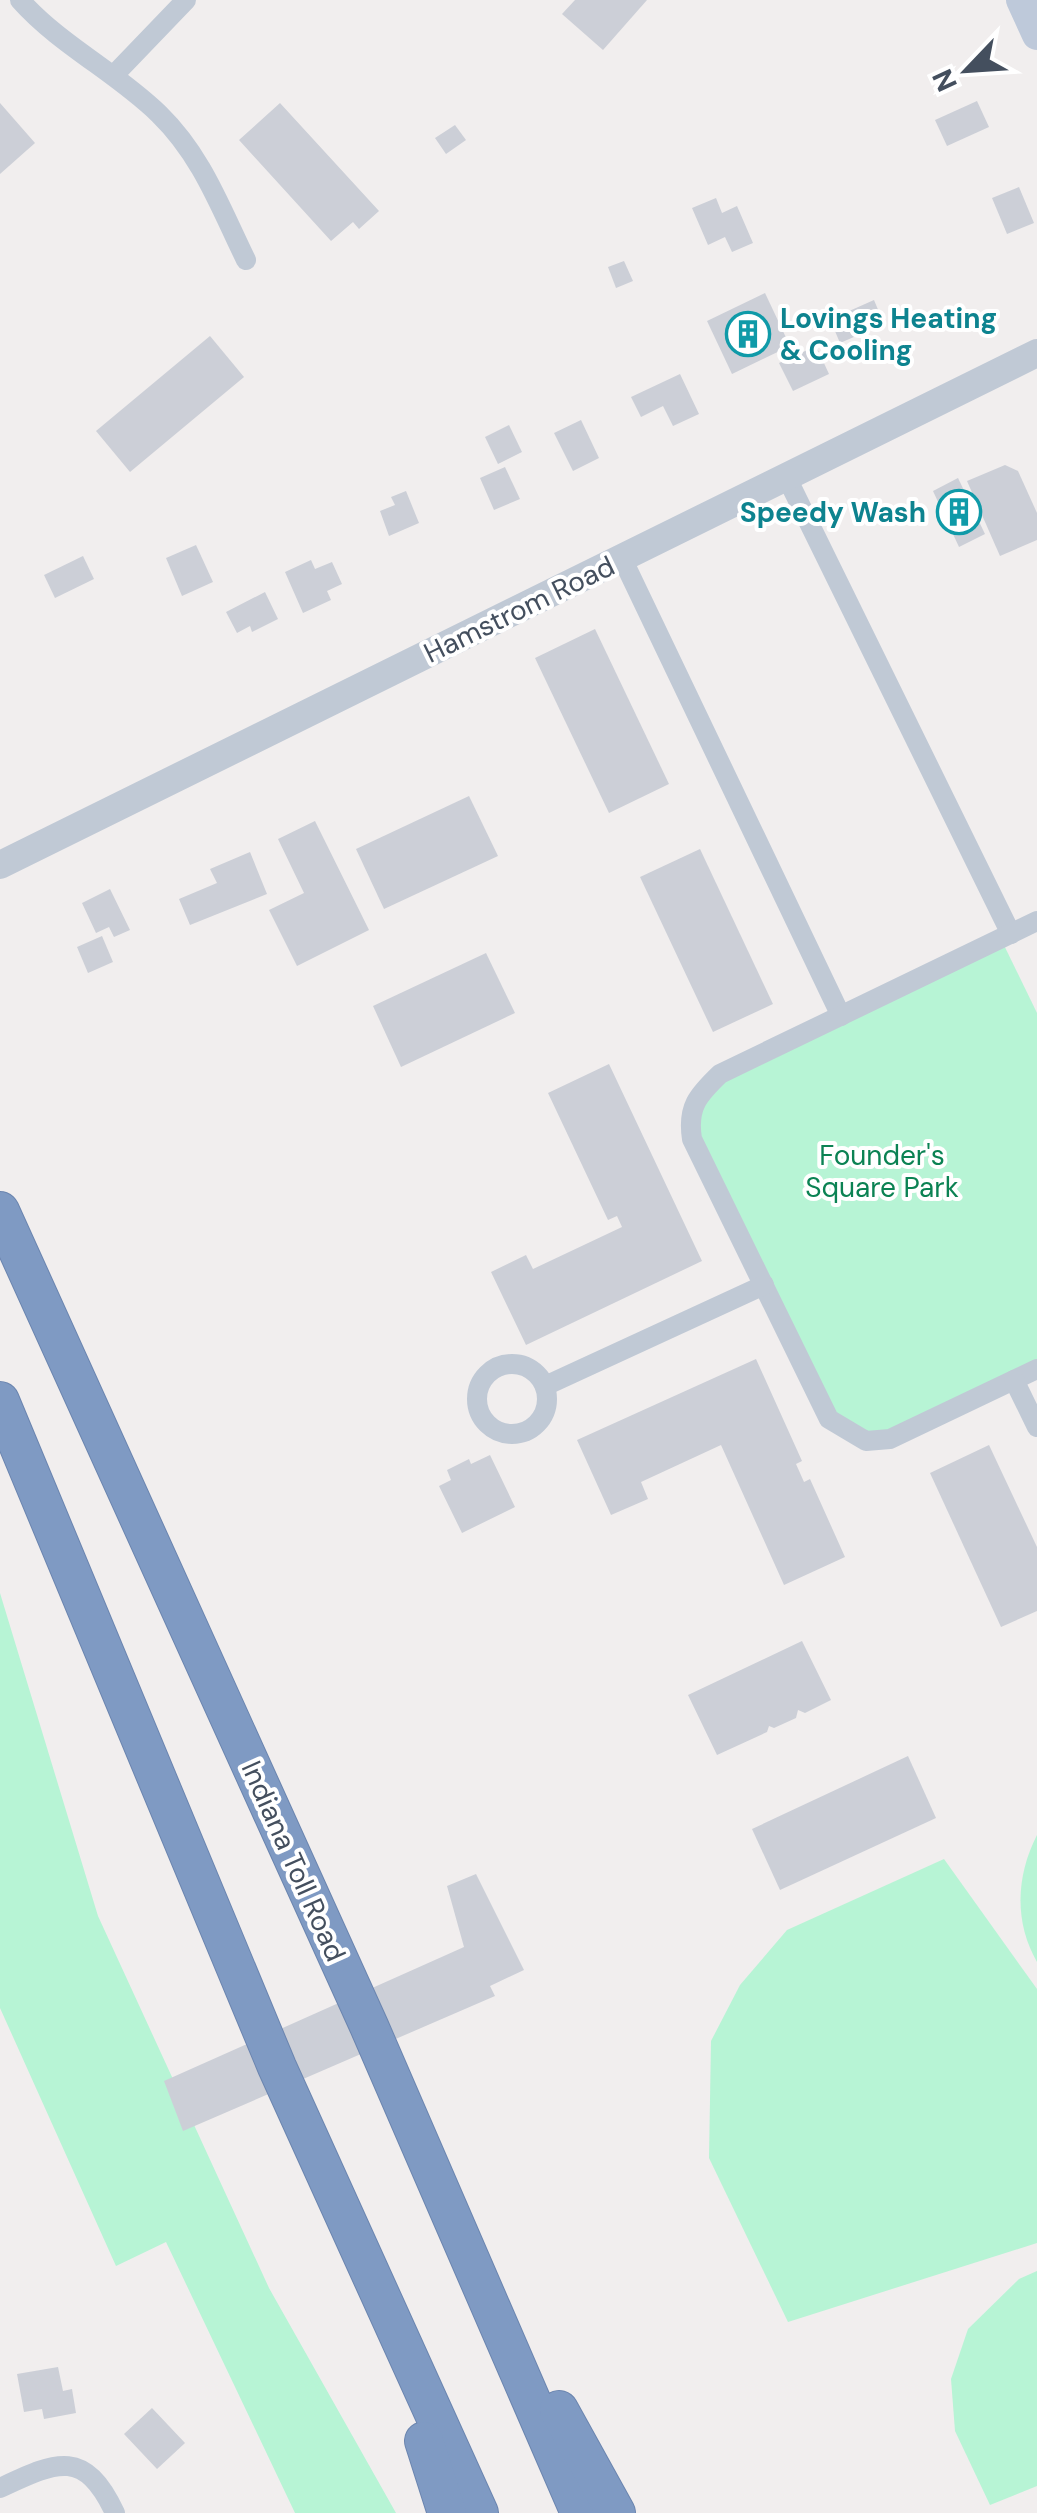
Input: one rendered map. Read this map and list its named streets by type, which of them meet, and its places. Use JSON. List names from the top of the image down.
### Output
{
  "streets": {
    "highway": ["Indiana Toll Road"],
    "street": ["Hamstrom Road"]
  },
  "parks": ["Founder's Square Park"],
  "places": {
    "building": ["Lovings Heating & Cooling", "Speedy Wash"]
  },
  "north": "bottom left"
}
